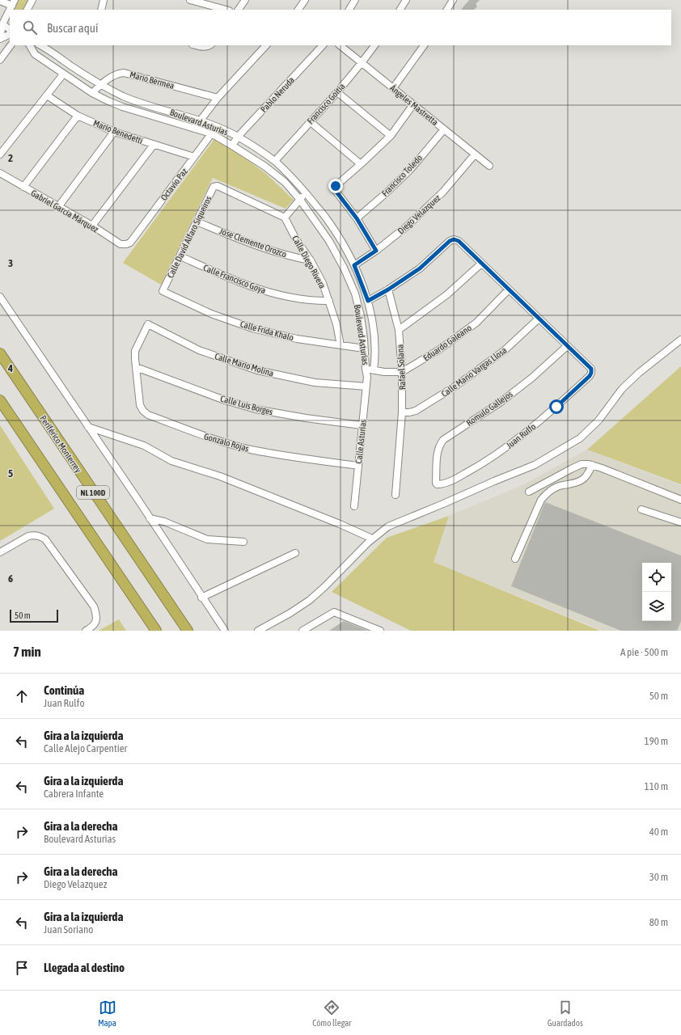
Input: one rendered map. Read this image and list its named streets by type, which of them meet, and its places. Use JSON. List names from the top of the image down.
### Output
{
  "streets": {
    "highway": ["Periférico Monterrey", "NL 100D"],
    "street": [
      "Mario Bermea",
      "Pablo Neruda",
      "Francisco Goitia",
      "Ángeles Mastretta",
      "Boulevard Asturias",
      "Mario Benedetti",
      "Francisco Toledo",
      "Octavio Paz",
      "Gabriel García Márquez",
      "Diego Velazquez",
      "Calle David Alfaro Siqueiros",
      "Jose Clemente Orozco",
      "Calle Diego Rivera",
      "Calle Francisco Goya",
      "Calle Frida Khalo",
      "Eduardo Galeano",
      "Calle Mario Molina",
      "Rafael Solana",
      "Calle Mario Vargas Llosa",
      "Calle Luis Borges",
      "Romulo Gallejos",
      "Juan Rulfo",
      "Calle Asturias",
      "Gonzalo Rojas"
    ]
  },
  "crossings": [
    ["Mario Bermea", "Boulevard Asturias"],
    ["Pablo Neruda", "Boulevard Asturias"],
    ["Francisco Goitia", "Ángeles Mastretta"],
    ["Francisco Goitia", "Boulevard Asturias"],
    ["Ángeles Mastretta", "Francisco Toledo"],
    ["Ángeles Mastretta", "Diego Velazquez"],
    ["Boulevard Asturias", "Octavio Paz"],
    ["Boulevard Asturias", "Diego Velazquez"],
    ["Boulevard Asturias", "Calle Asturias"],
    ["Mario Benedetti", "Octavio Paz"],
    ["Octavio Paz", "Gabriel García Márquez"],
    ["Calle David Alfaro Siqueiros", "Jose Clemente Orozco"],
    ["Calle David Alfaro Siqueiros", "Calle Diego Rivera"],
    ["Calle David Alfaro Siqueiros", "Calle Francisco Goya"],
    ["Calle David Alfaro Siqueiros", "Calle Frida Khalo"],
    ["Jose Clemente Orozco", "Calle Diego Rivera"],
    ["Calle Diego Rivera", "Calle Francisco Goya"],
    ["Calle Diego Rivera", "Calle Frida Khalo"],
    ["Eduardo Galeano", "Rafael Solana"],
    ["Calle Mario Molina", "Calle Asturias"],
    ["Calle Mario Molina", "Gonzalo Rojas"],
    ["Rafael Solana", "Calle Mario Vargas Llosa"],
    ["Calle Luis Borges", "Calle Asturias"],
    ["Calle Luis Borges", "Gonzalo Rojas"],
    ["Romulo Gallejos", "Juan Rulfo"],
    ["Calle Asturias", "Gonzalo Rojas"]
  ],
  "scale_bar": "50 m",
  "page": {
    "search": "Buscar aquí",
    "scale": "50 m",
    "heading": ["7 min", "A pie · 500 m"],
    "list": [
      ["Continúa", "Juan Rulfo", "50 m"],
      ["Gira a la izquierda", "Calle Alejo Carpentier", "190 m"],
      ["Gira a la izquierda", "Cabrera Infante", "110 m"],
      ["Gira a la derecha", "Boulevard Asturias", "40 m"],
      ["Gira a la derecha", "Diego Velazquez", "30 m"],
      ["Gira a la izquierda", "Juan Soriano", "80 m"],
      "Llegada al destino"
    ],
    "nav": ["Mapa", "Cómo llegar", "Guardados"]
  },
  "grid": {
    "rows": [
      "2",
      "3",
      "4",
      "5",
      "6"
    ]
  }
}
